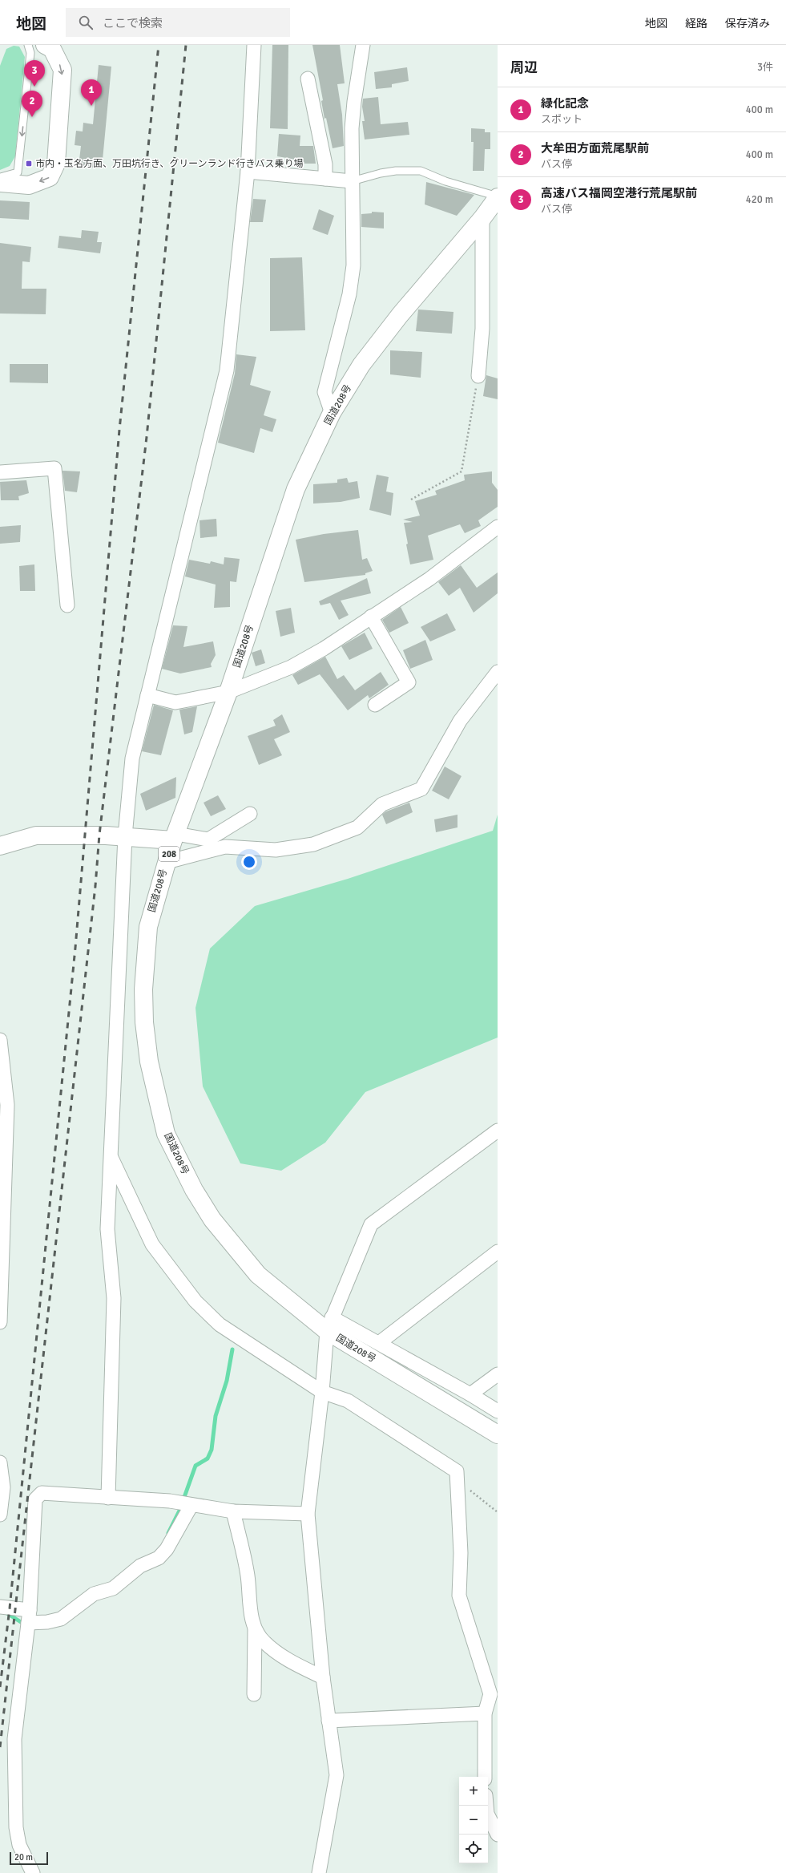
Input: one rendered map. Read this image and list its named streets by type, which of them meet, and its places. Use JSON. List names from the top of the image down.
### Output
{
  "streets": {
    "main road": ["国道208号", "208"]
  },
  "places": {
    "transit": ["市内・玉名方面、万田坑行き、グリーンランド行きバス乗り場"]
  },
  "scale_bar": "20 m",
  "page": {
    "header": "地図",
    "search": "ここで検索",
    "nav": ["地図", "経路", "保存済み"],
    "heading": ["周辺", "3件"],
    "pins": ["3", "1", "2"],
    "list": [
      {
        "mark": "1",
        "name": "緑化記念",
        "note": "スポット",
        "value": "400 m"
      },
      {
        "mark": "2",
        "name": "大牟田方面荒尾駅前",
        "note": "バス停",
        "value": "400 m"
      },
      {
        "mark": "3",
        "name": "高速バス福岡空港行荒尾駅前",
        "note": "バス停",
        "value": "420 m"
      }
    ],
    "map_buttons": ["+", "−"],
    "scale": "20 m"
  }
}
